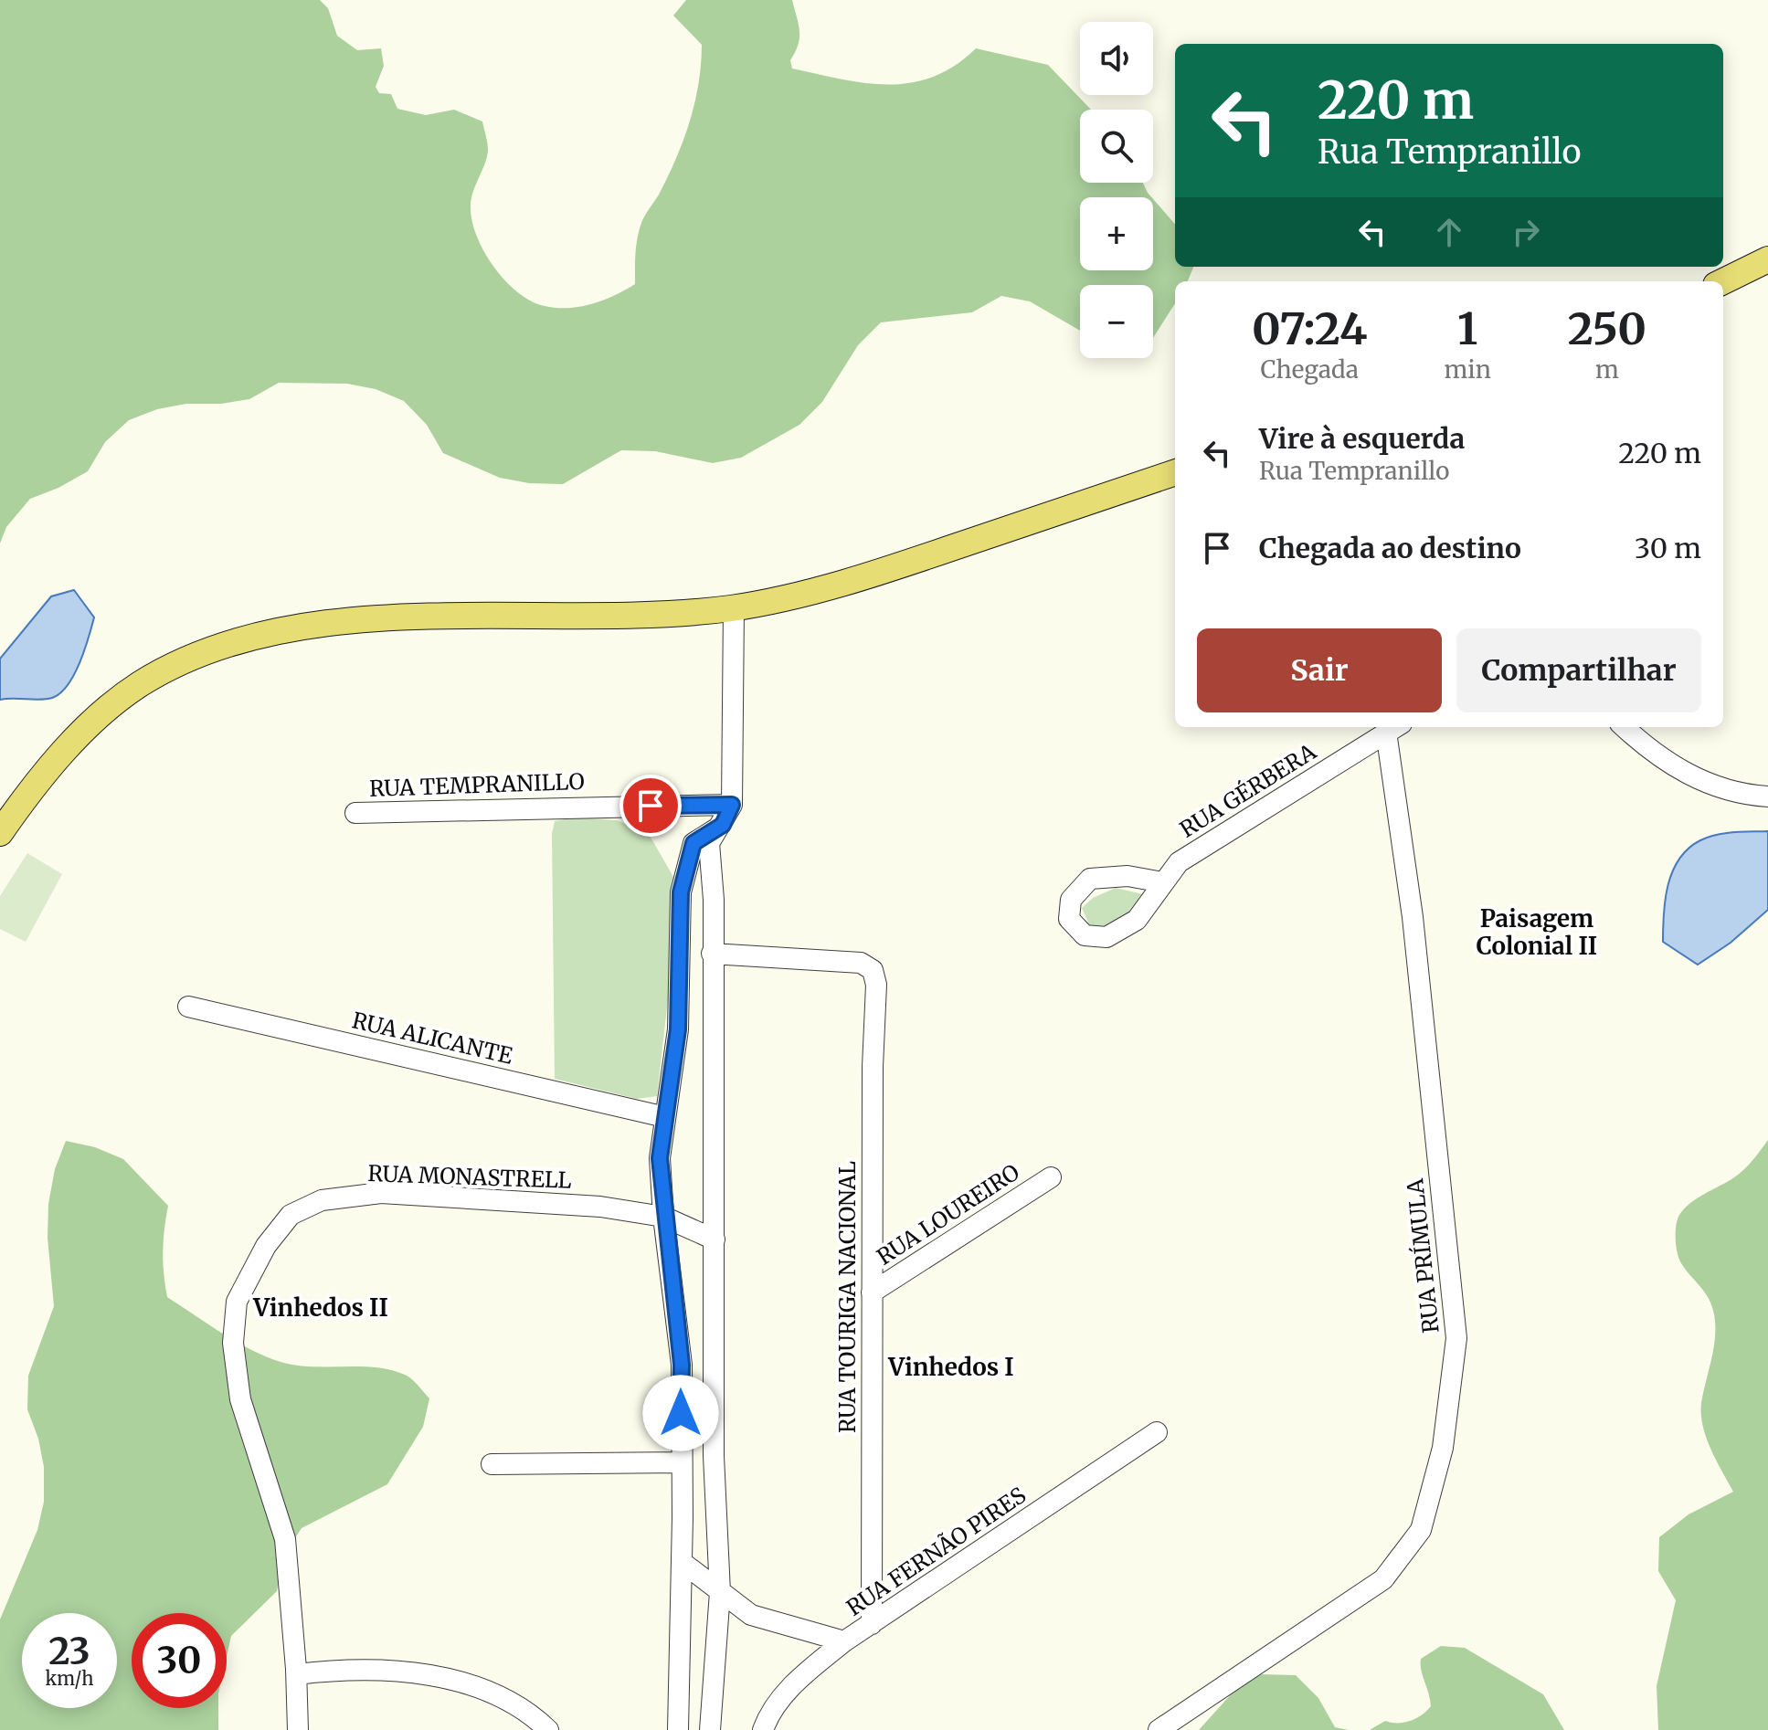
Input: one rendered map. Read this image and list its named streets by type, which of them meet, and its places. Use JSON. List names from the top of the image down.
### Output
{
  "streets": {
    "street": [
      "RUA TEMPRANILLO",
      "RUA GÉRBERA",
      "RUA ALICANTE",
      "RUA MONASTRELL",
      "RUA LOUREIRO",
      "RUA PRÍMULA",
      "RUA TOURIGA NACIONAL",
      "RUA FERNÃO PIRES"
    ]
  },
  "crossings": [
    ["RUA GÉRBERA", "RUA PRÍMULA"],
    ["RUA LOUREIRO", "RUA TOURIGA NACIONAL"],
    ["RUA TOURIGA NACIONAL", "RUA FERNÃO PIRES"]
  ],
  "districts": ["Paisagem Colonial II", "Vinhedos II", "Vinhedos I"],
  "page": {
    "map_buttons": ["+", "−"],
    "turn": ["220 m", "Rua Tempranillo"],
    "eta": [
      "07:24",
      "Chegada",
      "1",
      "min",
      "250",
      "m"
    ],
    "list": [
      {
        "name": "Vire à esquerda",
        "note": "Rua Tempranillo",
        "value": "220 m"
      },
      {
        "name": "Chegada ao destino",
        "value": "30 m"
      }
    ],
    "buttons": ["Sair", "Compartilhar"],
    "speed": "23 km/h",
    "limit": "30"
  }
}
